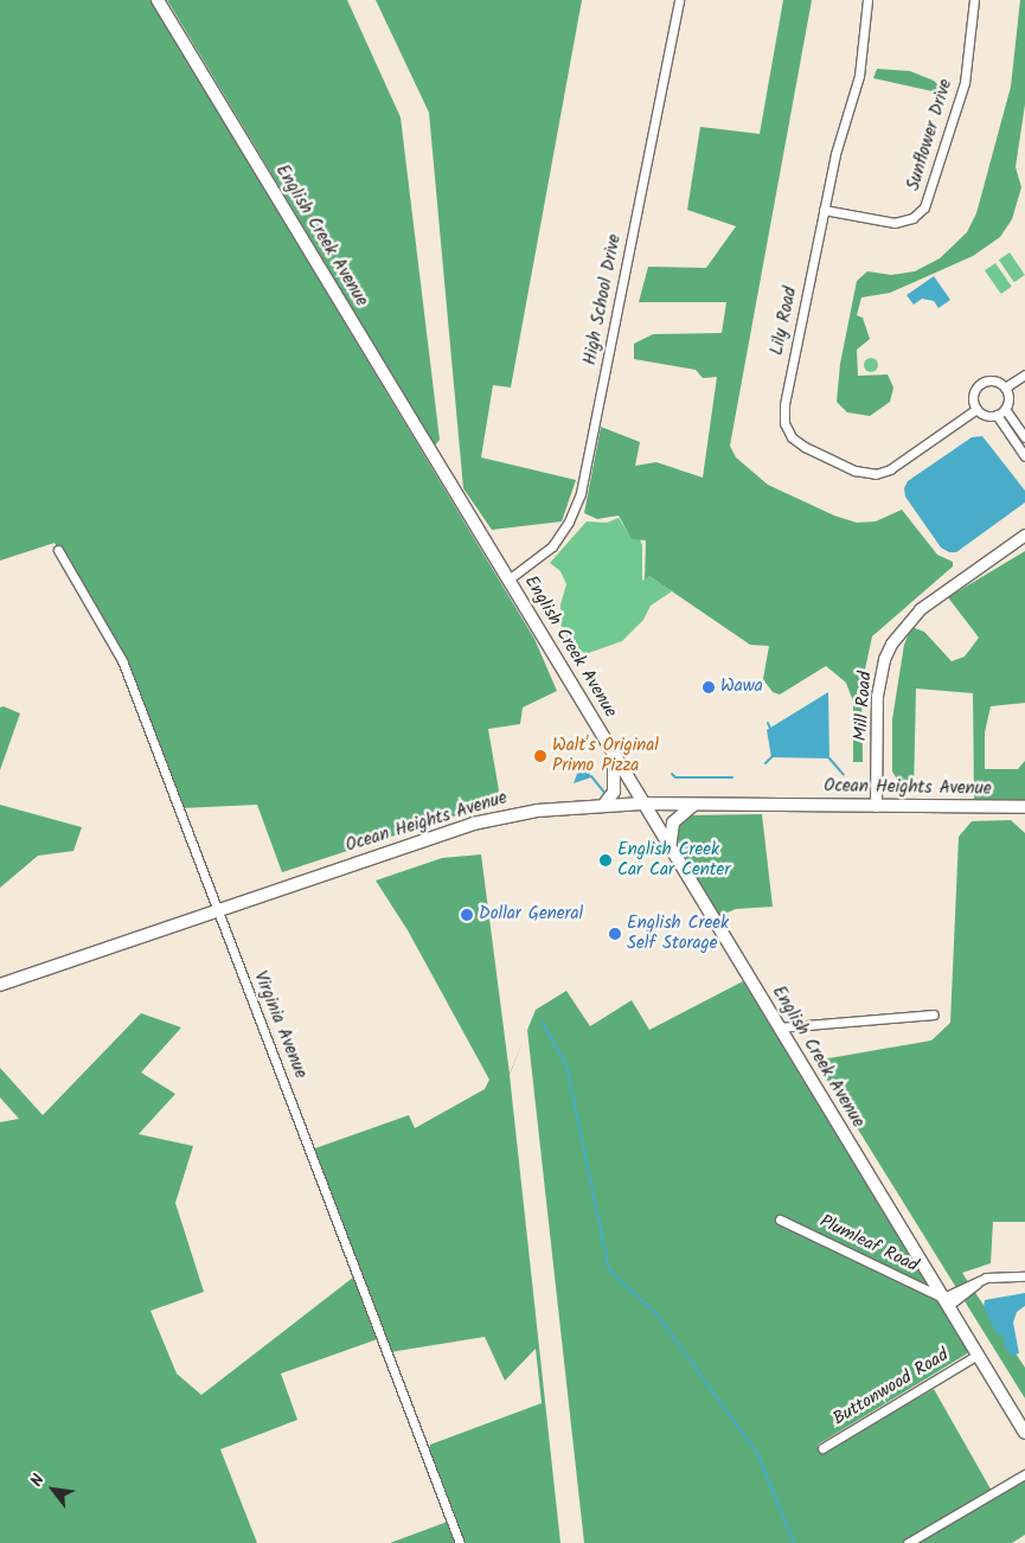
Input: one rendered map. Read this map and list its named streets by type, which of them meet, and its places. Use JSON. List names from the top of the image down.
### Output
{
  "streets": {
    "main road": ["English Creek Avenue", "Ocean Heights Avenue"],
    "street": [
      "Sunflower Drive",
      "High School Drive",
      "Lily Road",
      "Mill Road",
      "Virginia Avenue",
      "Plumleaf Road",
      "Buttonwood Road"
    ]
  },
  "crossings": [
    ["Sunflower Drive", "Lily Road"],
    ["English Creek Avenue", "High School Drive"],
    ["English Creek Avenue", "Ocean Heights Avenue"],
    ["English Creek Avenue", "Plumleaf Road"],
    ["English Creek Avenue", "Buttonwood Road"],
    ["Mill Road", "Ocean Heights Avenue"],
    ["Ocean Heights Avenue", "Virginia Avenue"]
  ],
  "places": [
    "Wawa",
    "Walt's Original Primo Pizza",
    "English Creek Car Car Center",
    "Dollar General",
    "English Creek Self Storage"
  ],
  "north": "top left"
}
